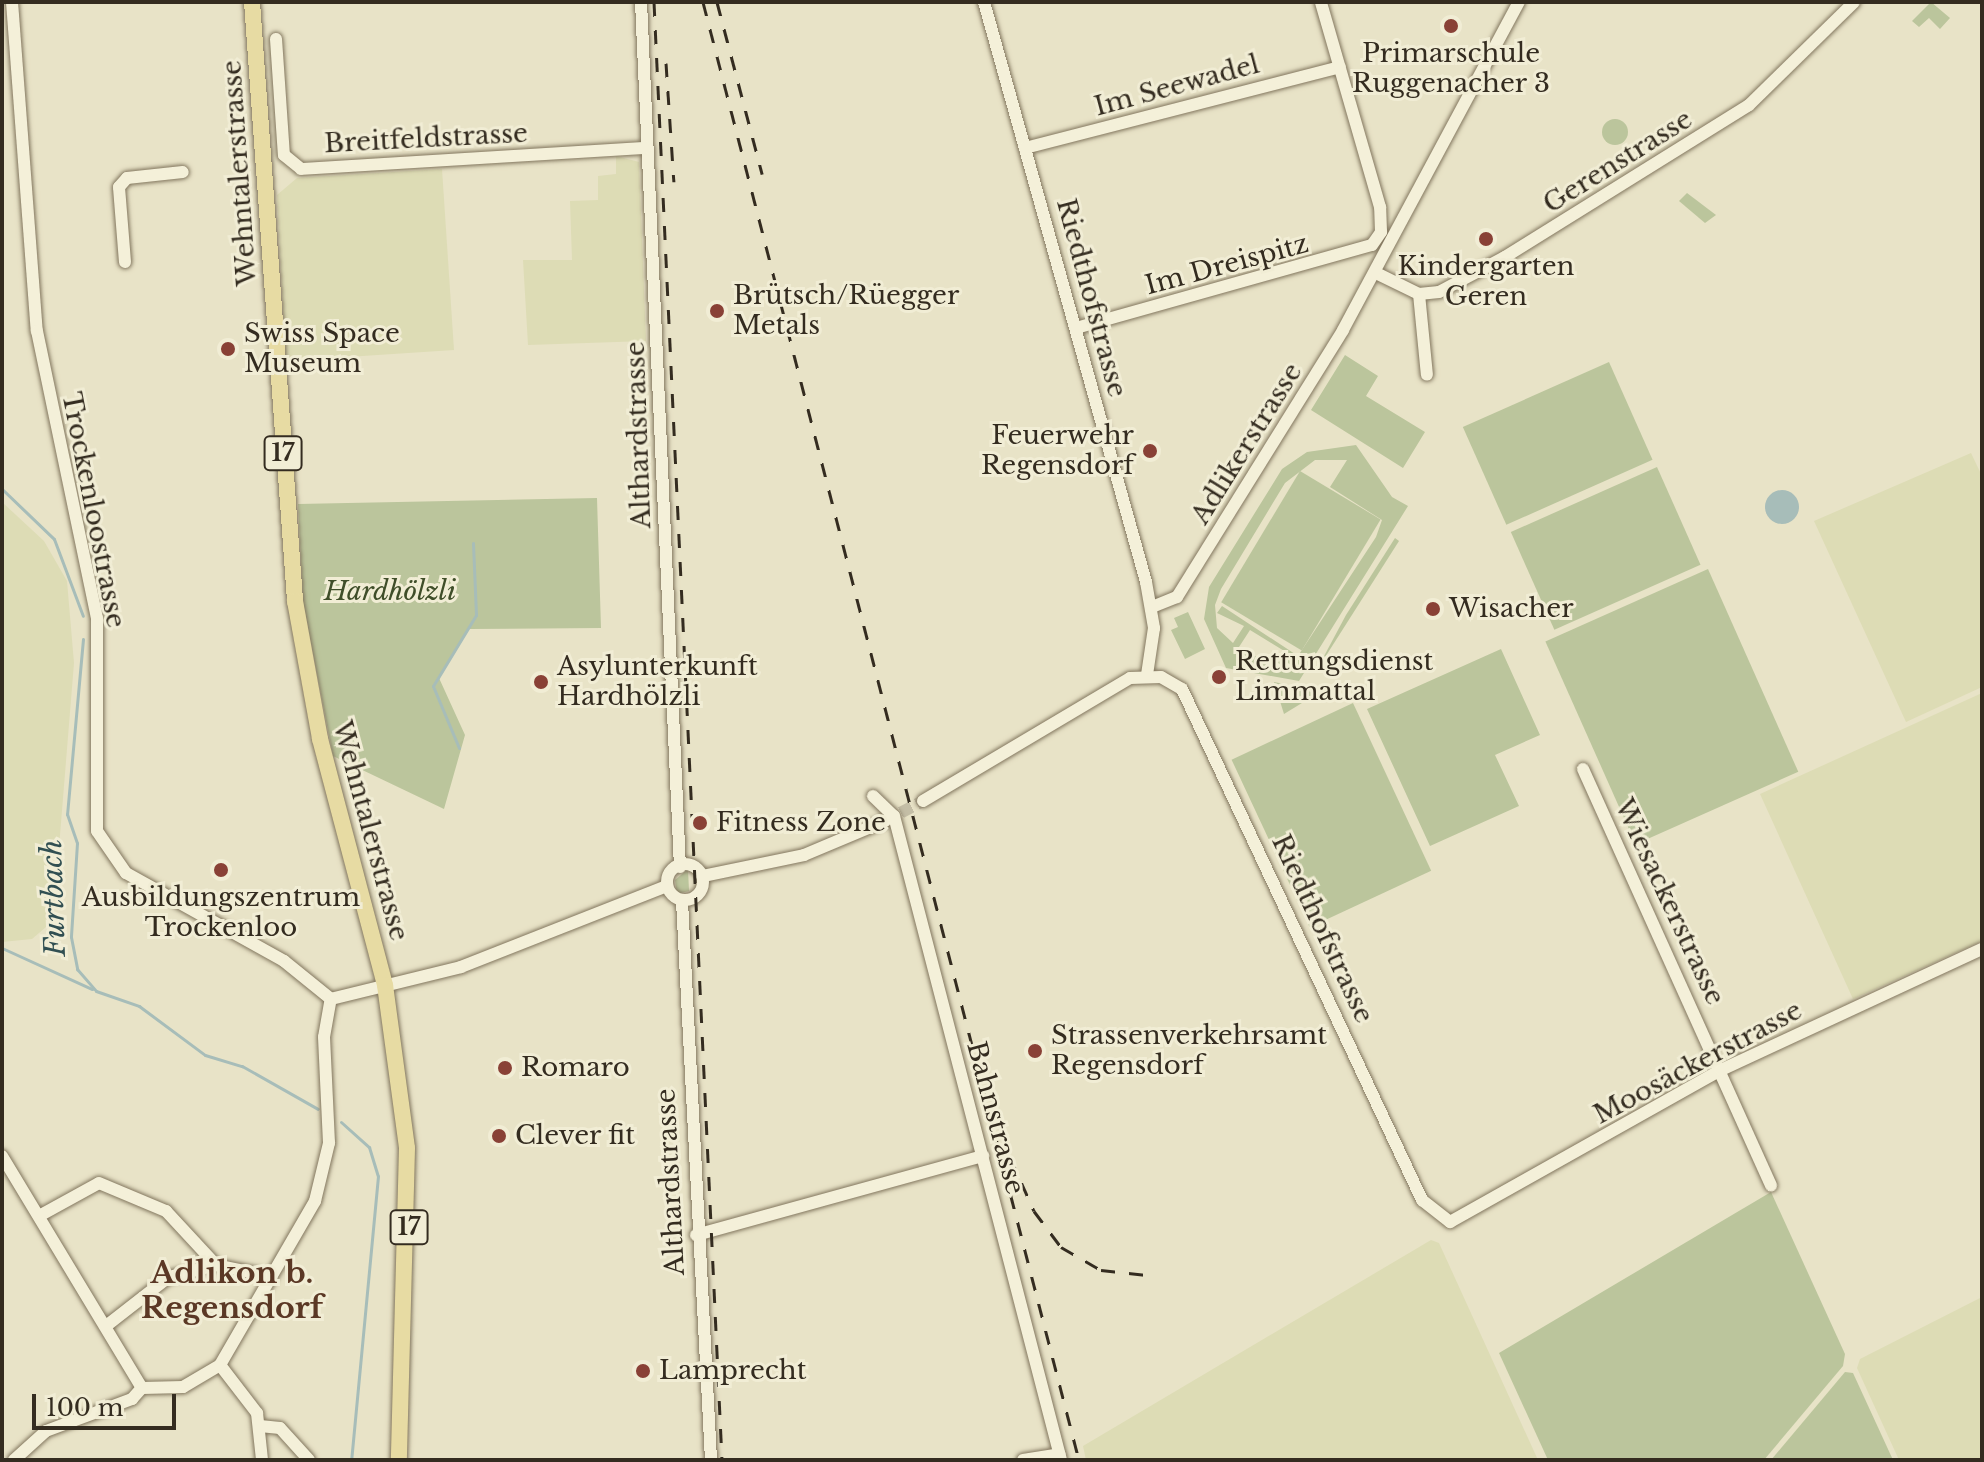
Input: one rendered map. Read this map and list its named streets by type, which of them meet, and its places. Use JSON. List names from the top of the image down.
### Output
{
  "streets": {
    "main road": ["Wehntalerstrasse", "17"],
    "street": [
      "Im Seewadel",
      "Breitfeldstrasse",
      "Gerenstrasse",
      "Im Dreispitz",
      "Riedthofstrasse",
      "Althardstrasse",
      "Adlikerstrasse",
      "Trockenloostrasse",
      "Wiesackerstrasse",
      "Moosäckerstrasse",
      "Bahnstrasse"
    ]
  },
  "crossings": [
    ["Im Seewadel", "Im Dreispitz"],
    ["Im Seewadel", "Riedthofstrasse"],
    ["Breitfeldstrasse", "Althardstrasse"],
    ["Wehntalerstrasse", "17"],
    ["Im Dreispitz", "Riedthofstrasse"],
    ["Riedthofstrasse", "Adlikerstrasse"],
    ["Riedthofstrasse", "Moosäckerstrasse"],
    ["Wiesackerstrasse", "Moosäckerstrasse"]
  ],
  "districts": ["Adlikon b. Regensdorf"],
  "water": ["Furtbach"],
  "parks": ["Hardhölzli"],
  "places": [
    "Primarschule Ruggenacher 3",
    "Kindergarten Geren",
    "Brütsch/Rüegger Metals",
    "Swiss Space Museum",
    "Feuerwehr Regensdorf",
    "Wisacher",
    "Rettungsdienst Limmattal",
    "Asylunterkunft Hardhölzli",
    "Fitness Zone",
    "Ausbildungszentrum Trockenloo",
    "Strassenverkehrsamt Regensdorf",
    "Romaro",
    "Clever fit",
    "Lamprecht"
  ],
  "scale_bar": "100 m"
}
